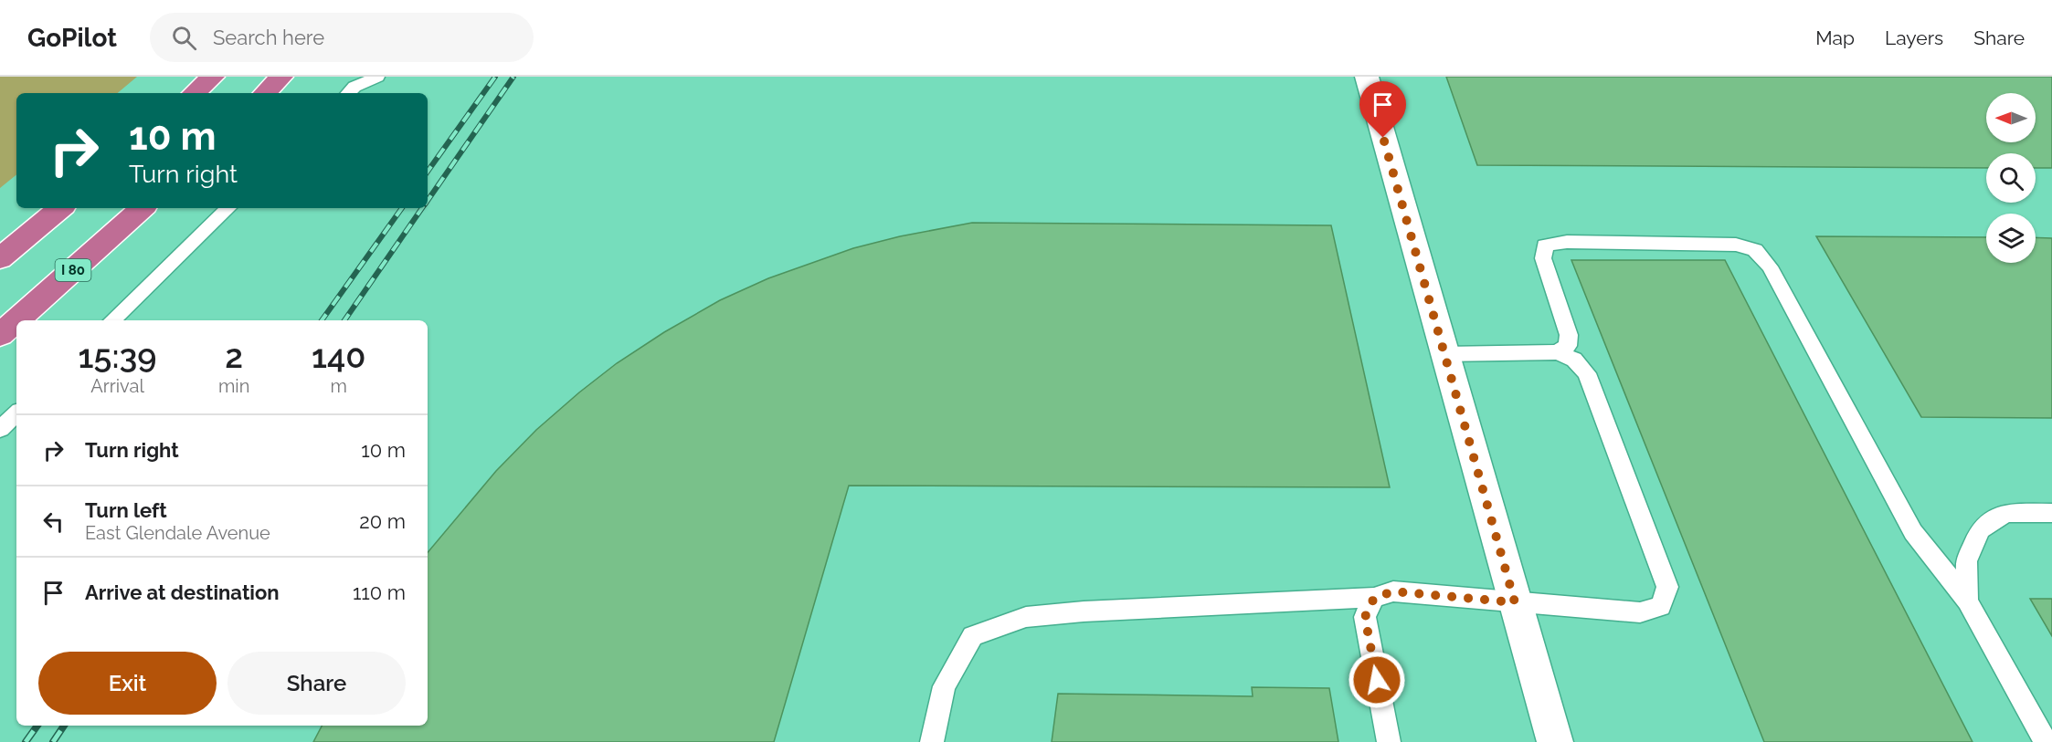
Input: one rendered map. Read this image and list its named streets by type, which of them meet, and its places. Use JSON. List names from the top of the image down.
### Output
{
  "streets": {
    "highway": ["I 80"]
  },
  "north": "left",
  "page": {
    "header": "GoPilot",
    "search": "Search here",
    "nav": ["Map", "Layers", "Share"],
    "turn": ["10 m", "Turn right"],
    "eta": [
      "15:39",
      "Arrival",
      "2",
      "min",
      "140",
      "m"
    ],
    "list": [
      {
        "name": "Turn right",
        "value": "10 m"
      },
      {
        "name": "Turn left",
        "note": "East Glendale Avenue",
        "value": "20 m"
      },
      {
        "name": "Arrive at destination",
        "value": "110 m"
      }
    ],
    "buttons": ["Exit", "Share"]
  }
}
